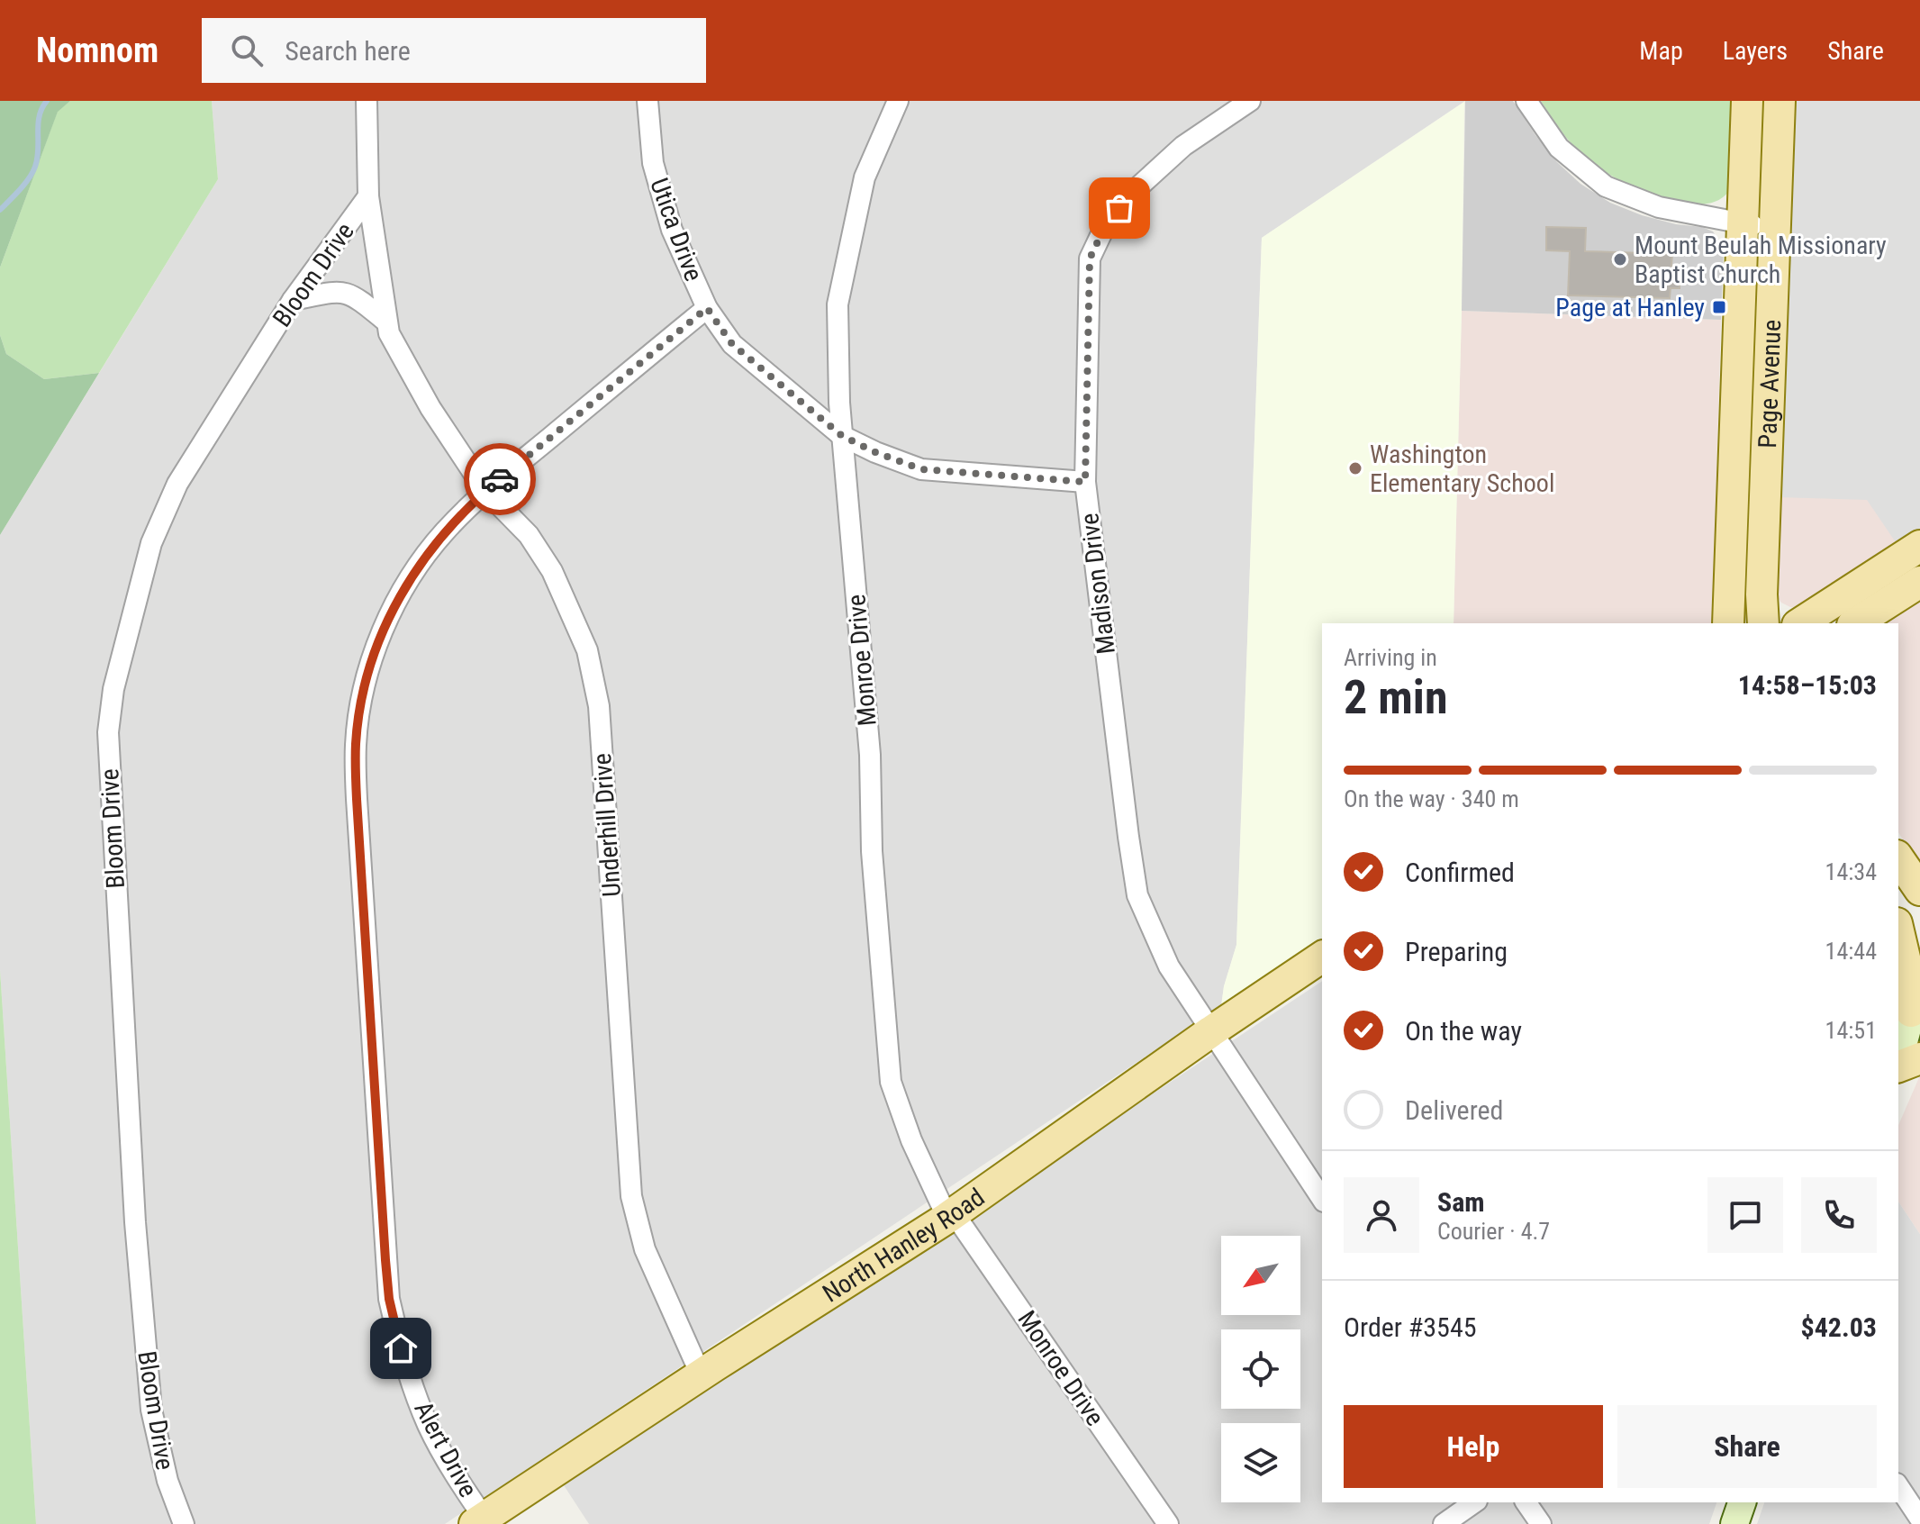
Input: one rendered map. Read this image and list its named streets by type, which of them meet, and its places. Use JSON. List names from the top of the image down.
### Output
{
  "streets": {
    "main road": ["Page Avenue", "North Hanley Road"],
    "street": [
      "Utica Drive",
      "Bloom Drive",
      "Madison Drive",
      "Monroe Drive",
      "Underhill Drive",
      "Alert Drive"
    ]
  },
  "crossings": [
    ["Utica Drive", "Madison Drive"],
    ["Utica Drive", "Monroe Drive"],
    ["Utica Drive", "Alert Drive"],
    ["Bloom Drive", "Underhill Drive"],
    ["Madison Drive", "North Hanley Road"],
    ["Monroe Drive", "North Hanley Road"],
    ["Underhill Drive", "North Hanley Road"],
    ["Underhill Drive", "Alert Drive"],
    ["North Hanley Road", "Alert Drive"]
  ],
  "places": {
    "other": ["Mount Beulah Missionary Baptist Church", "Washington Elementary School"],
    "transit": ["Page at Hanley"]
  },
  "north": "bottom left",
  "page": {
    "header": "Nomnom",
    "search": "Search here",
    "nav": ["Map", "Layers", "Share"],
    "heading": ["2 min", "Arriving in", "14:58–15:03"],
    "panel": [
      "Sam",
      "Courier · 4.7",
      "Order #3545",
      "$42.03"
    ],
    "bar": "On the way · 340 m",
    "list": [
      ["Confirmed", "14:34"],
      ["Preparing", "14:44"],
      ["On the way", "14:51"],
      "Delivered"
    ],
    "buttons": ["Help", "Share"]
  }
}
